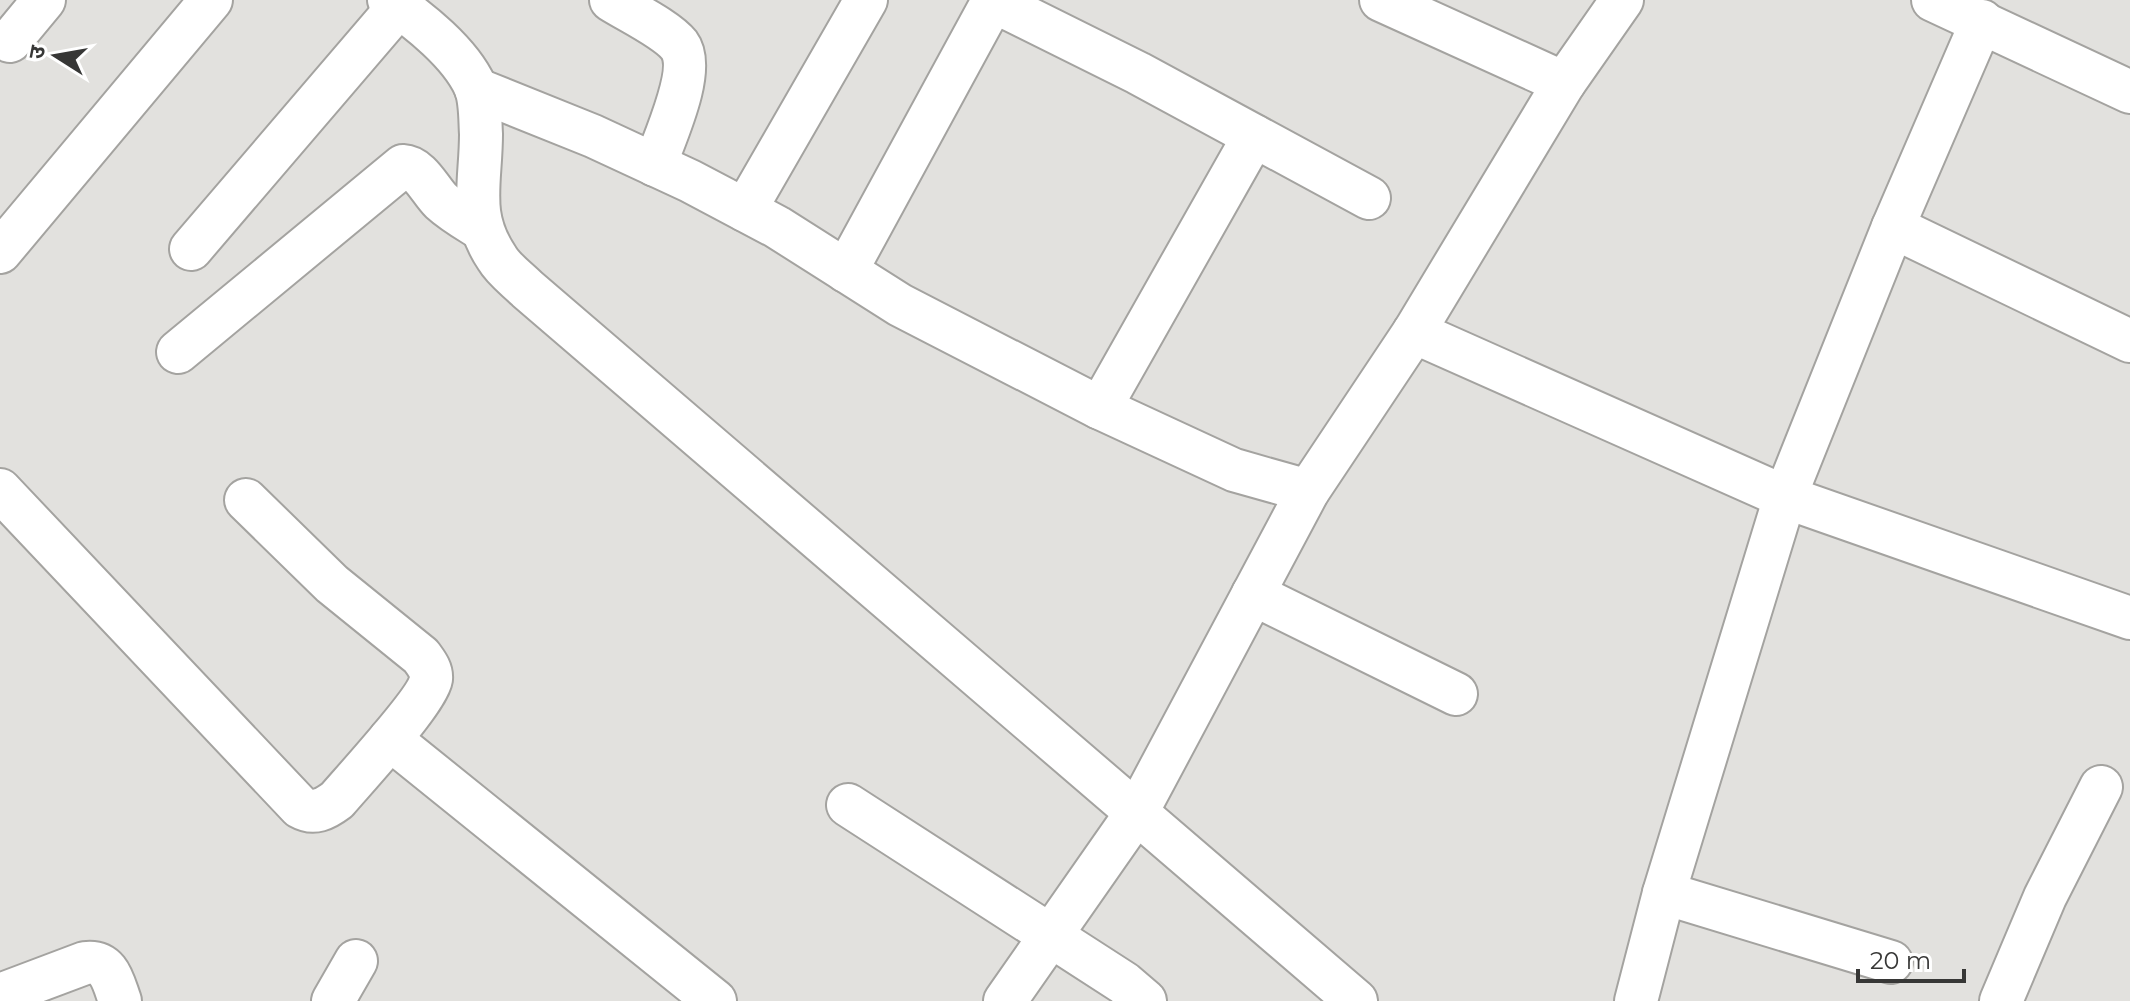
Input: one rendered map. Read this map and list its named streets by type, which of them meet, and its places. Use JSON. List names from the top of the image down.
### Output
{
  "scale_bar": "20 m",
  "north": "left"
}
